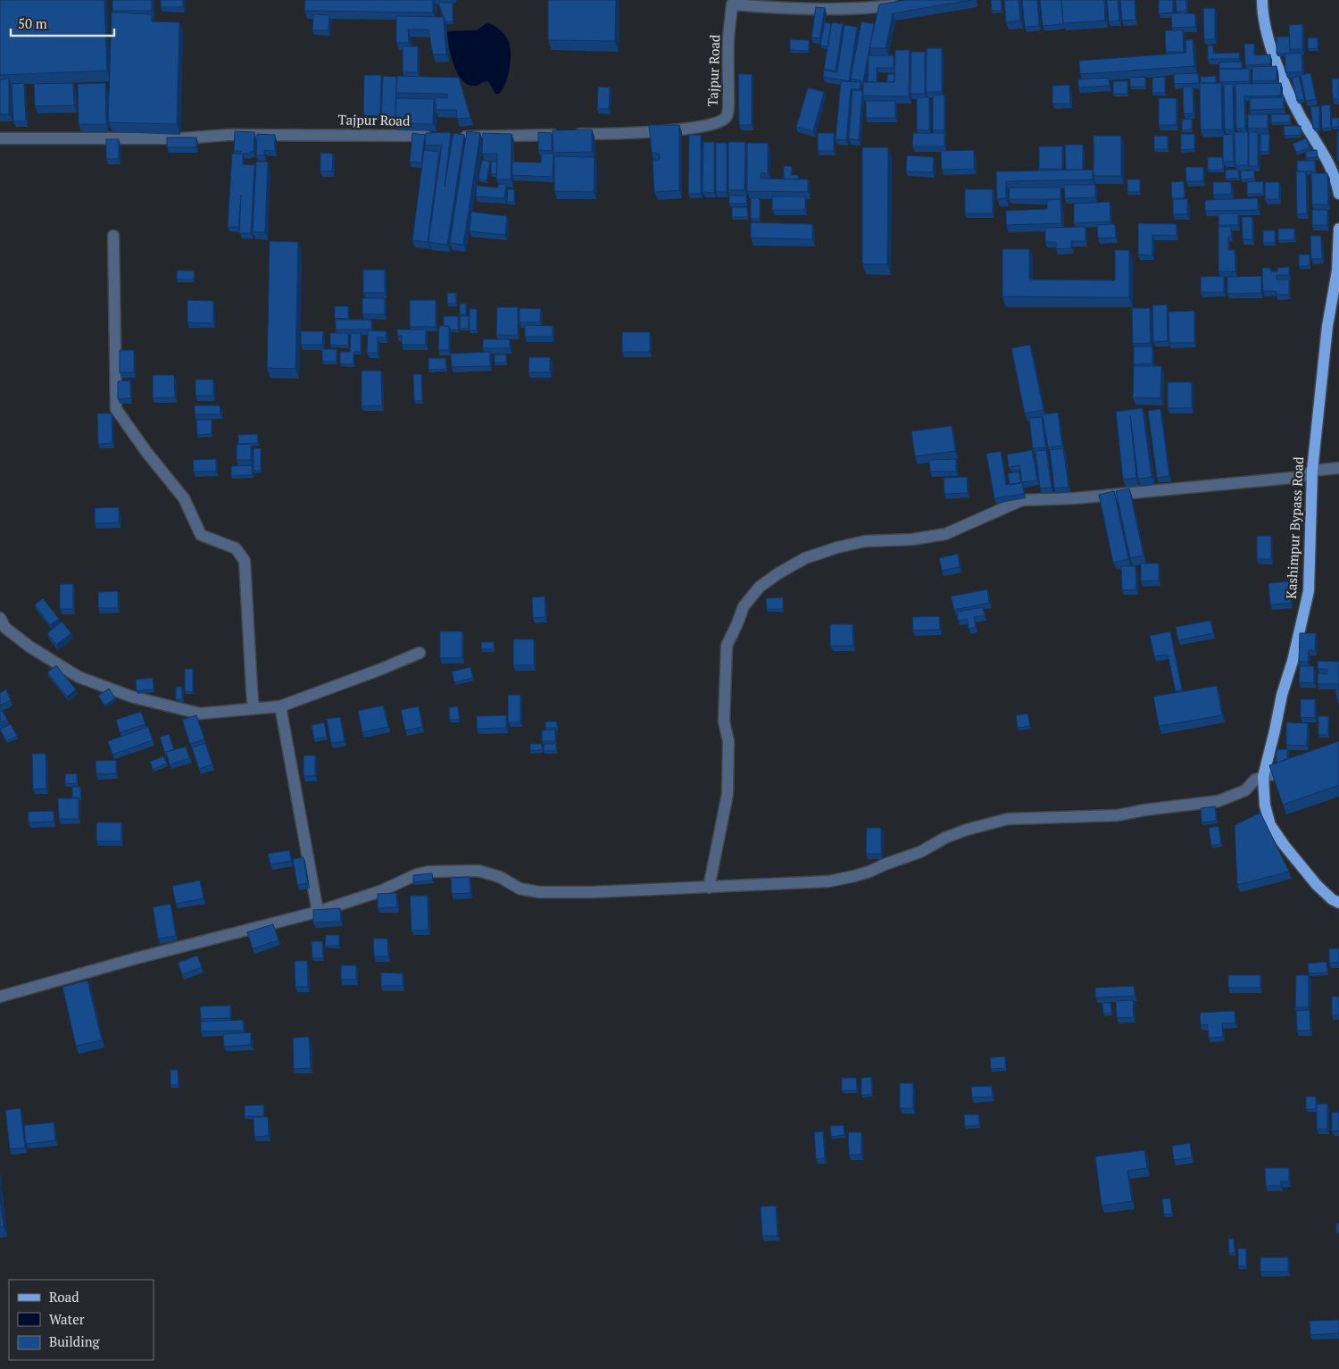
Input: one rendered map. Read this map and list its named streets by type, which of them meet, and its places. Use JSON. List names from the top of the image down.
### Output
{
  "streets": {
    "main road": ["Kashimpur Bypass Road"],
    "street": ["Tajpur Road"]
  },
  "legend": ["Road", "Water", "Building"],
  "scale_bar": "50 m"
}
